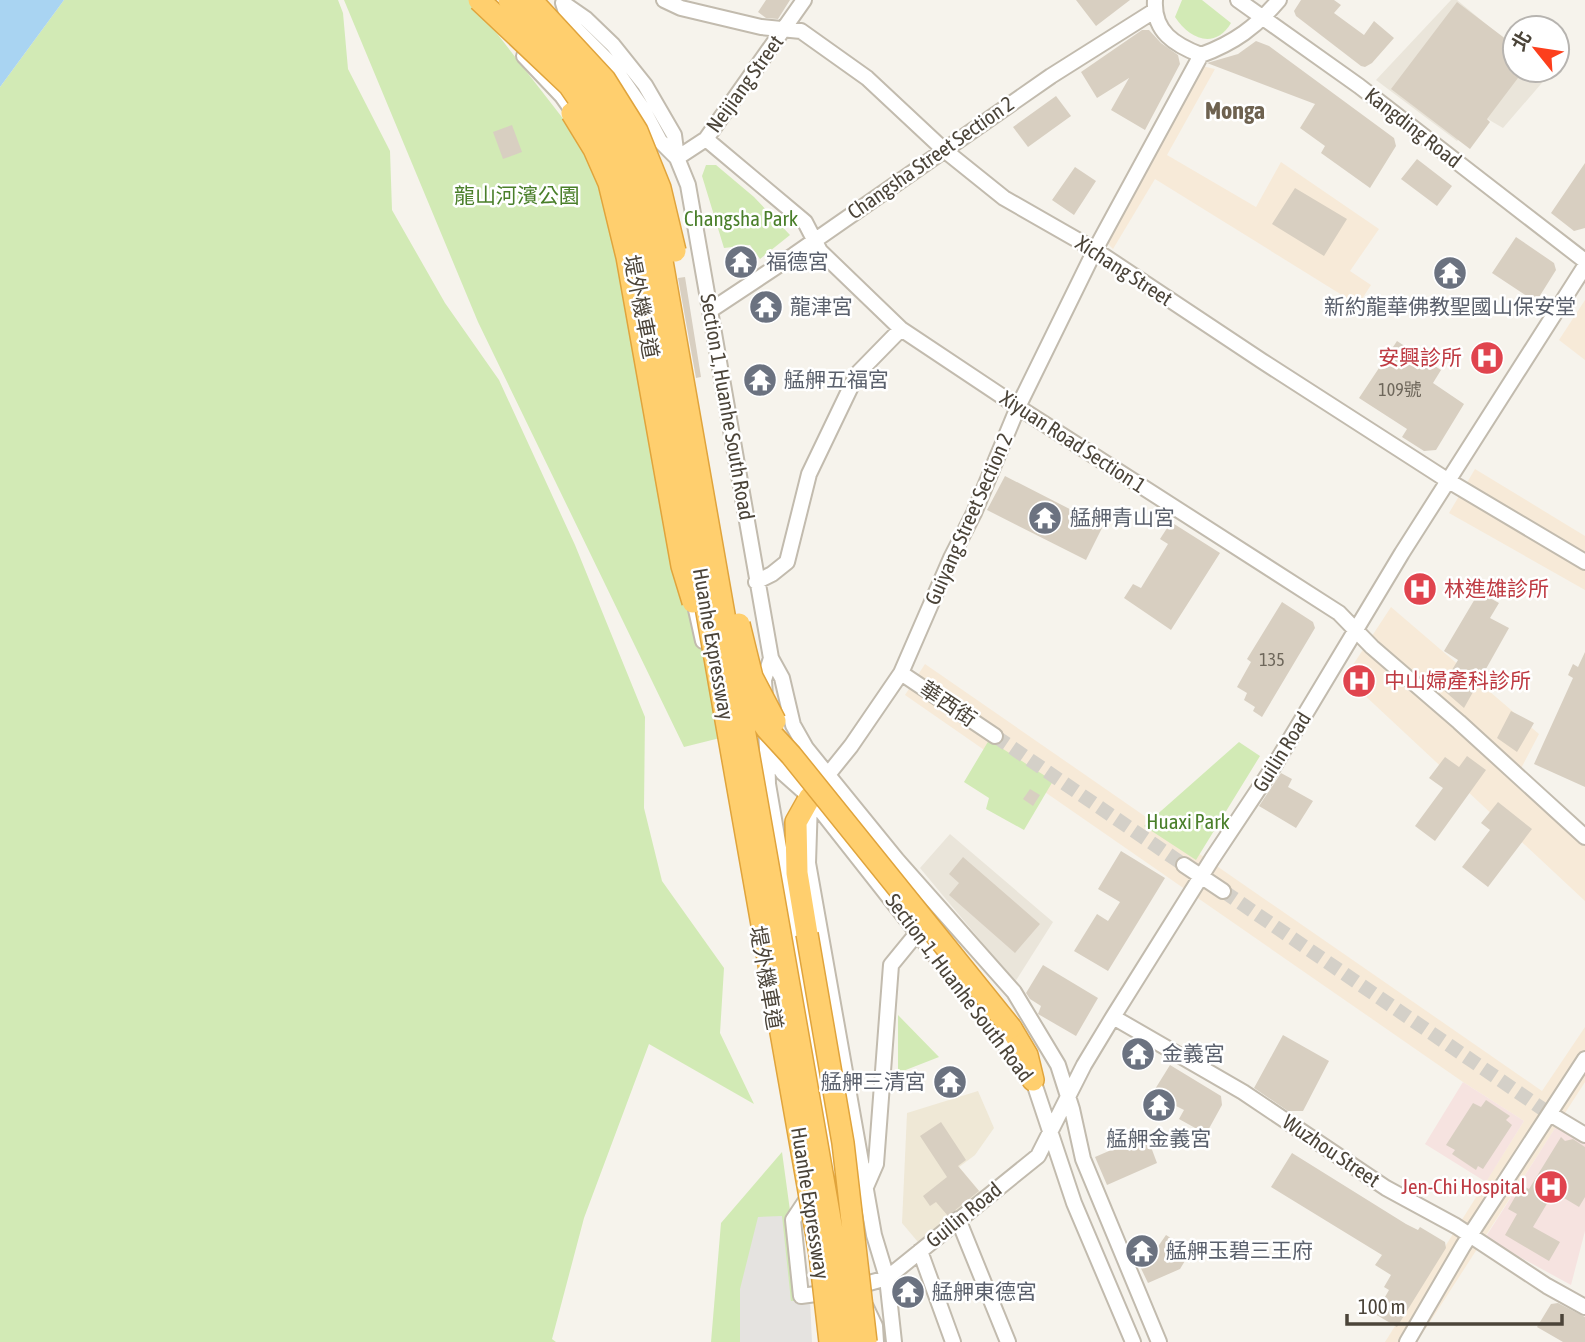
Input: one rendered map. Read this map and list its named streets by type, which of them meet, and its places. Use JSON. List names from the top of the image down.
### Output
{
  "streets": {
    "highway": ["Huanhe Expressway"],
    "street": [
      "Neijiang Street",
      "Kangding Road",
      "Changsha Street Section 2",
      "Xichang Street",
      "堤外機車道",
      "Section 1, Huanhe South Road",
      "Xiyuan Road Section 1",
      "Guiyang Street Section 2",
      "華西街",
      "Guilin Road",
      "Wuzhou Street"
    ]
  },
  "crossings": [
    ["Neijiang Street", "Xichang Street"],
    ["Neijiang Street", "Section 1, Huanhe South Road"],
    ["Neijiang Street", "Xiyuan Road Section 1"],
    ["Kangding Road", "Guilin Road"],
    ["Changsha Street Section 2", "Xichang Street"],
    ["Changsha Street Section 2", "Section 1, Huanhe South Road"],
    ["Changsha Street Section 2", "Xiyuan Road Section 1"],
    ["Xichang Street", "Guiyang Street Section 2"],
    ["Xichang Street", "Guilin Road"],
    ["堤外機車道", "Huanhe Expressway"],
    ["堤外機車道", "Guilin Road"],
    ["Section 1, Huanhe South Road", "Guiyang Street Section 2"],
    ["Section 1, Huanhe South Road", "Guilin Road"],
    ["Xiyuan Road Section 1", "Guiyang Street Section 2"],
    ["Xiyuan Road Section 1", "Guilin Road"],
    ["Guiyang Street Section 2", "華西街"],
    ["Guilin Road", "Wuzhou Street"]
  ],
  "districts": ["Monga"],
  "parks": ["龍山河濱公園", "Changsha Park", "Huaxi Park"],
  "places": {
    "temple": [
      "福德宮",
      "新約龍華佛教聖國山保安堂",
      "龍津宮",
      "艋舺五福宮",
      "艋舺青山宮",
      "金義宮",
      "艋舺三清宮",
      "艋舺金義宮",
      "艋舺玉碧三王府",
      "艋舺東德宮"
    ],
    "hospital": [
      "安興診所",
      "林進雄診所",
      "中山婦產科診所",
      "Jen-Chi Hospital"
    ]
  },
  "house_numbers": ["109號", "135"],
  "scale_bar": "100 m",
  "north": "top left"
}
